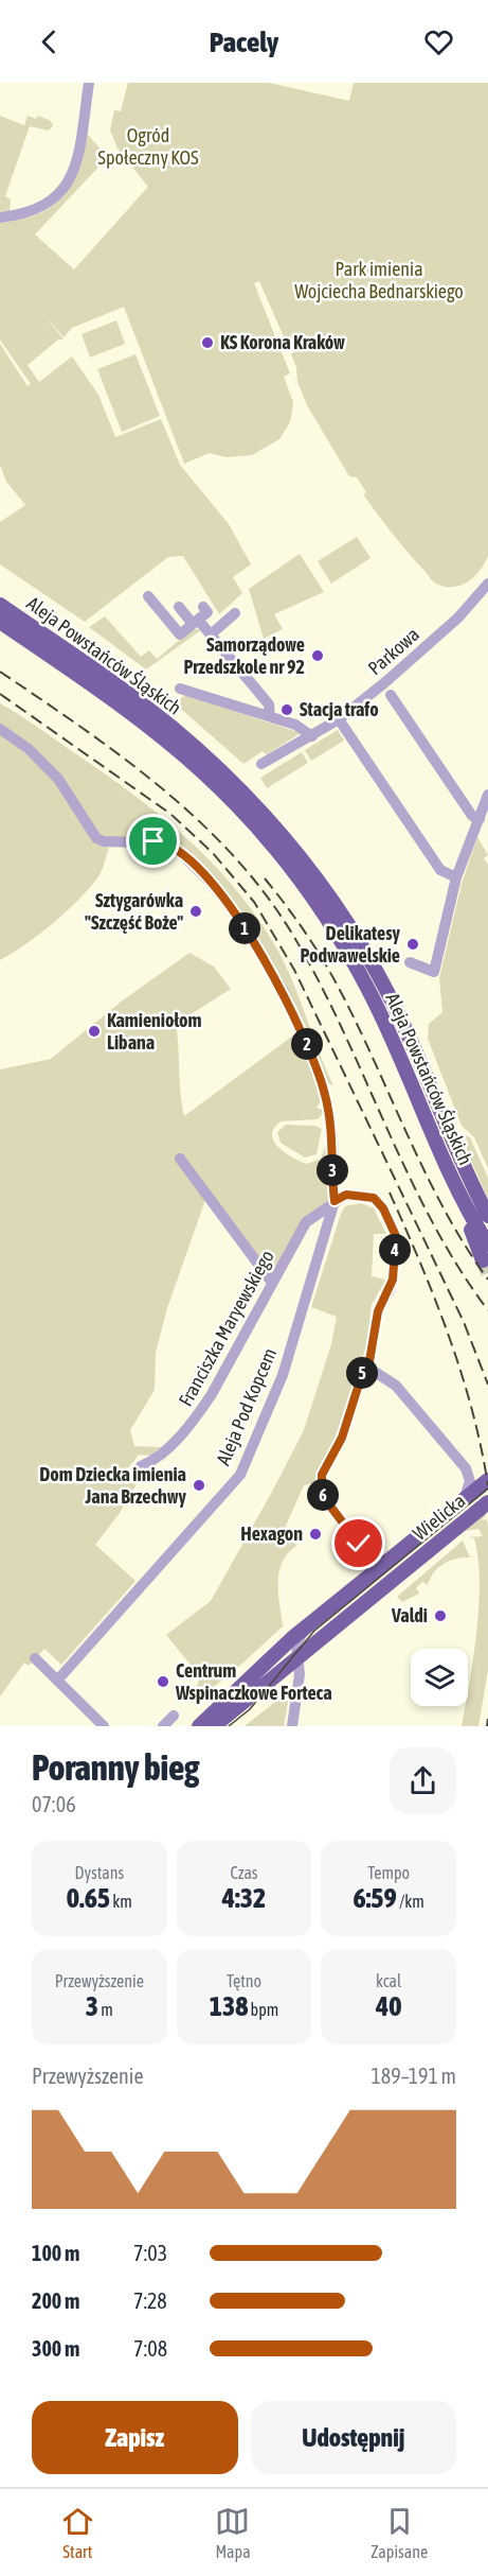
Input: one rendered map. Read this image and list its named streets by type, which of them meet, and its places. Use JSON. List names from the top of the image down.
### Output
{
  "streets": {
    "main road": ["Aleja Powstańców Śląskich", "Wielicka"],
    "street": ["Parkowa", "Franciszka Maryewskiego", "Aleja Pod Kopcem"]
  },
  "crossings": [
    ["Franciszka Maryewskiego", "Aleja Pod Kopcem"]
  ],
  "parks": ["Ogród Społeczny KOS", "Park imienia Wojciecha Bednarskiego"],
  "places": [
    "KS Korona Kraków",
    "Samorządowe Przedszkole nr 92",
    "Stacja trafo",
    "Sztygarówka \"Szczęść Boże\"",
    "Delikatesy Podwawelskie",
    "Kamieniołom Libana",
    "Dom Dziecka imienia Jana Brzechwy",
    "Hexagon",
    "Valdi",
    "Centrum Wspinaczkowe Forteca"
  ],
  "page": {
    "header": "Pacely",
    "pins": [
      "1",
      "2",
      "3",
      "4",
      "5",
      "6"
    ],
    "heading": ["Poranny bieg", "07:06"],
    "stats": [
      ["Dystans", "0.65 km"],
      ["Czas", "4:32"],
      ["Tempo", "6:59 /km"],
      ["Przewyższenie", "3 m"],
      ["Tętno", "138 bpm"],
      ["kcal", "40"]
    ],
    "chart": ["Przewyższenie", "189–191 m"],
    "list": [
      {
        "name": "100 m",
        "note": "7:03"
      },
      {
        "name": "200 m",
        "note": "7:28"
      },
      {
        "name": "300 m",
        "note": "7:08"
      }
    ],
    "buttons": ["Zapisz", "Udostępnij"],
    "tabs": ["Start", "Mapa", "Zapisane"]
  }
}
